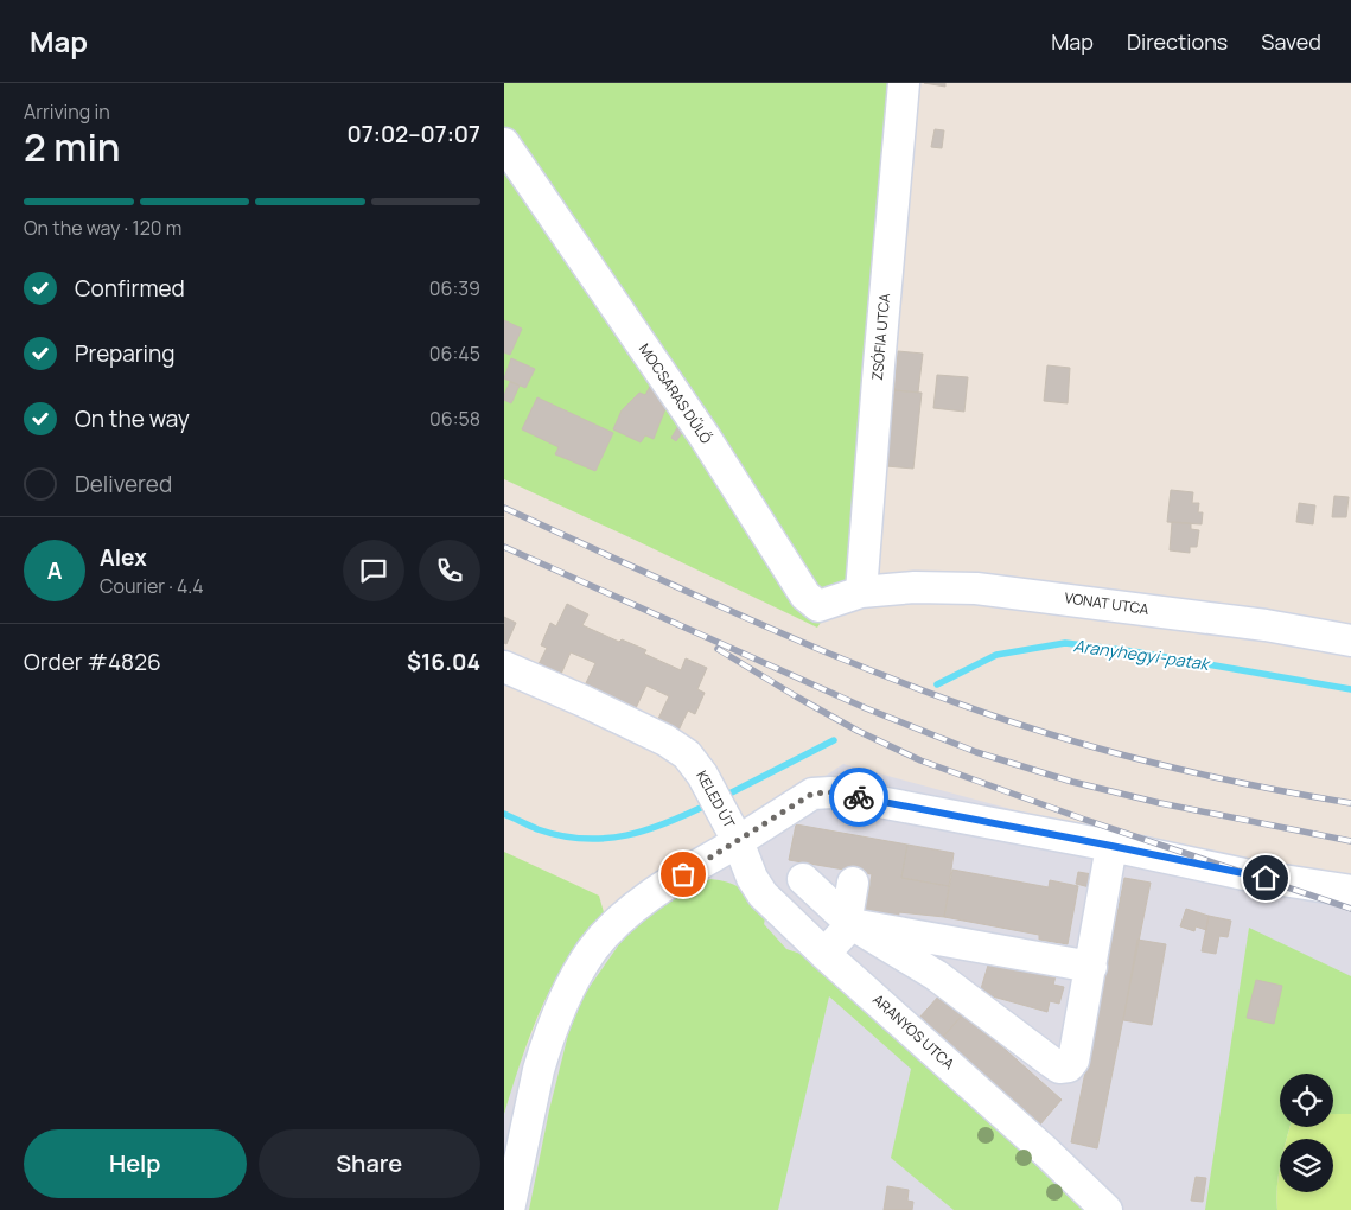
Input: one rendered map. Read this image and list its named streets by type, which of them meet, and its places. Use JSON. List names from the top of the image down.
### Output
{
  "streets": {
    "street": [
      "ZSÓFIA UTCA",
      "MOCSARAS DŰLŐ",
      "VONAT UTCA",
      "KELED ÚT",
      "ARANYOS UTCA"
    ]
  },
  "crossings": [
    ["ZSÓFIA UTCA", "MOCSARAS DŰLŐ"],
    ["ZSÓFIA UTCA", "VONAT UTCA"],
    ["MOCSARAS DŰLŐ", "VONAT UTCA"],
    ["KELED ÚT", "ARANYOS UTCA"]
  ],
  "water": ["Aranyhegyi-patak"],
  "page": {
    "header": "Map",
    "nav": ["Map", "Directions", "Saved"],
    "heading": ["2 min", "Arriving in", "07:02–07:07"],
    "panel": [
      "Alex",
      "Courier · 4.4",
      "Order #4826",
      "$16.04"
    ],
    "bar": "On the way · 120 m",
    "list": [
      ["Confirmed", "06:39"],
      ["Preparing", "06:45"],
      ["On the way", "06:58"],
      "Delivered"
    ],
    "round": "A",
    "buttons": ["Help", "Share"]
  }
}
